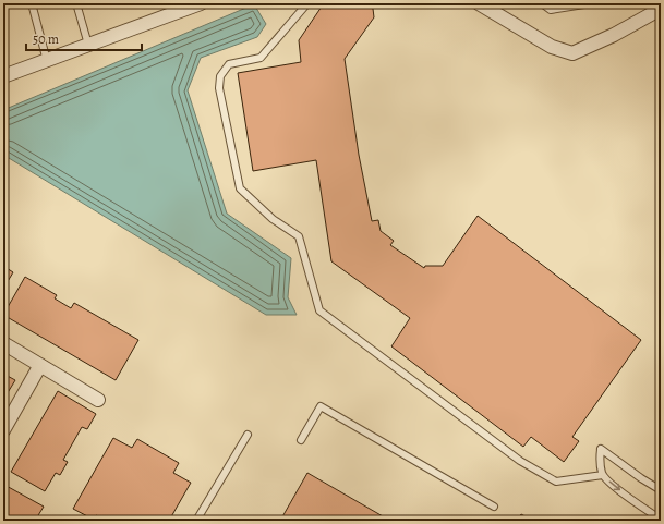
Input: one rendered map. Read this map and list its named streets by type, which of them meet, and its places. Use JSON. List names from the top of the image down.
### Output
{
  "scale_bar": "50 m"
}
